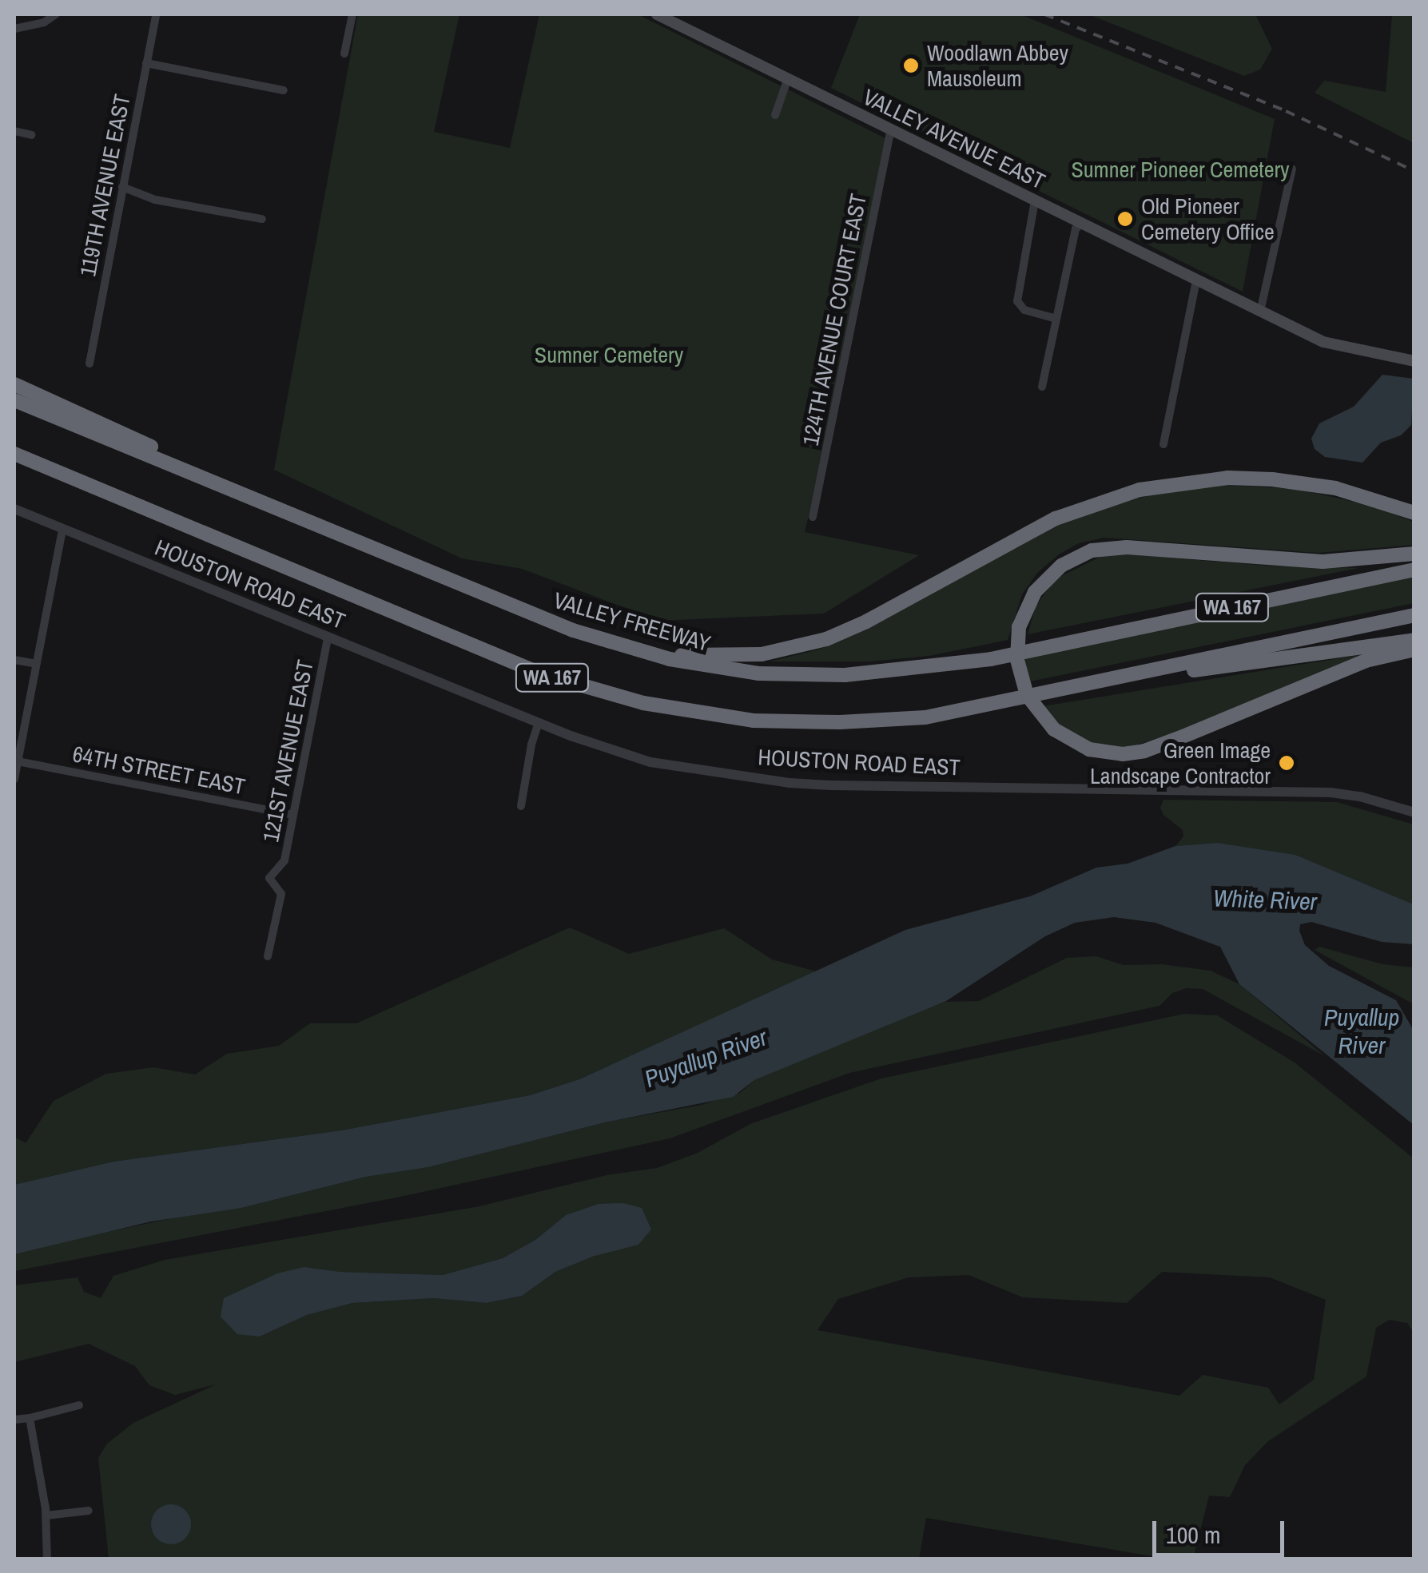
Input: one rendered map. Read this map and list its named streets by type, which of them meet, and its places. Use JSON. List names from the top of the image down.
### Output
{
  "streets": {
    "highway": ["WA 167", "VALLEY FREEWAY"],
    "main road": ["VALLEY AVENUE EAST"],
    "street": [
      "119TH AVENUE EAST",
      "124TH AVENUE COURT EAST",
      "HOUSTON ROAD EAST",
      "121ST AVENUE EAST",
      "64TH STREET EAST"
    ]
  },
  "crossings": [
    ["VALLEY AVENUE EAST", "124TH AVENUE COURT EAST"],
    ["HOUSTON ROAD EAST", "121ST AVENUE EAST"],
    ["121ST AVENUE EAST", "64TH STREET EAST"]
  ],
  "water": ["White River", "Puyallup River"],
  "parks": ["Sumner Pioneer Cemetery", "Sumner Cemetery"],
  "places": ["Woodlawn Abbey Mausoleum", "Old Pioneer Cemetery Office", "Green Image Landscape Contractor"],
  "scale_bar": "100 m"
}
